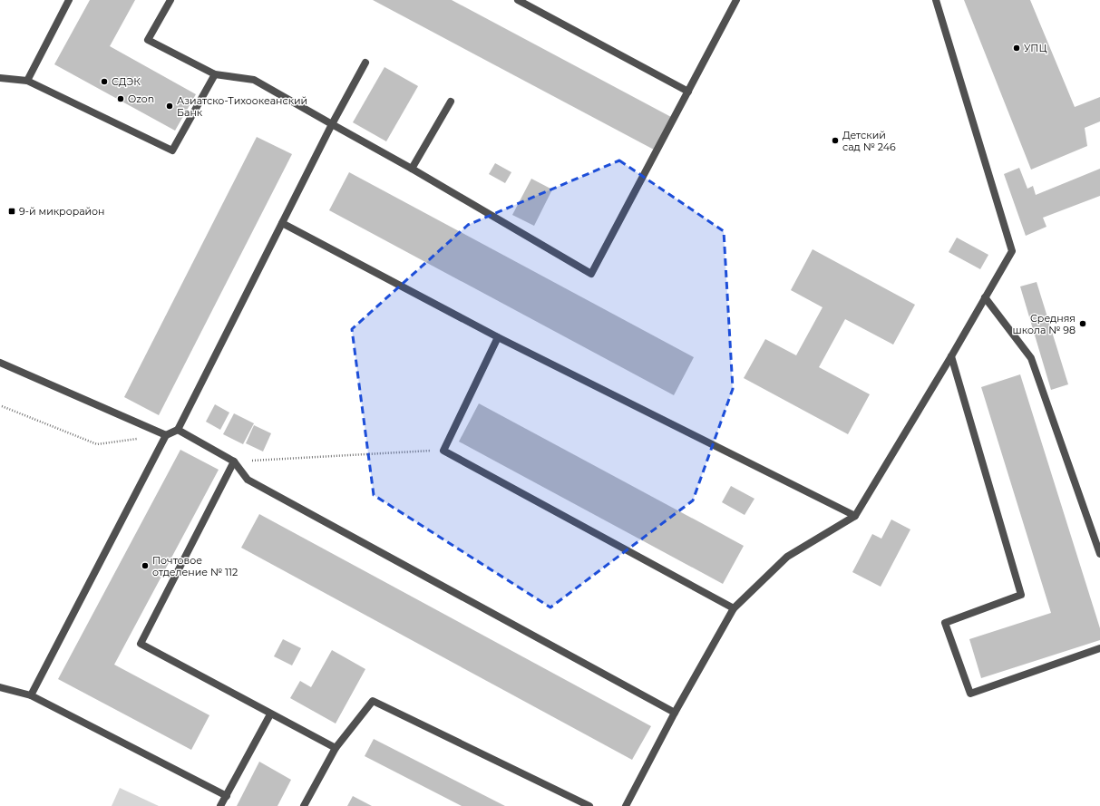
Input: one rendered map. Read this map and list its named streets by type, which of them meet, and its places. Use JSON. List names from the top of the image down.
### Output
{
  "places": {
    "other": [
      "УПЦ",
      "СДЭК",
      "Ozon",
      "Азиатско-Тихоокеанский Банк",
      "Детский сад № 246",
      "Средняя школа № 98",
      "Почтовое отделение № 112"
    ],
    "transit": ["9-й микрорайон"]
  }
}
